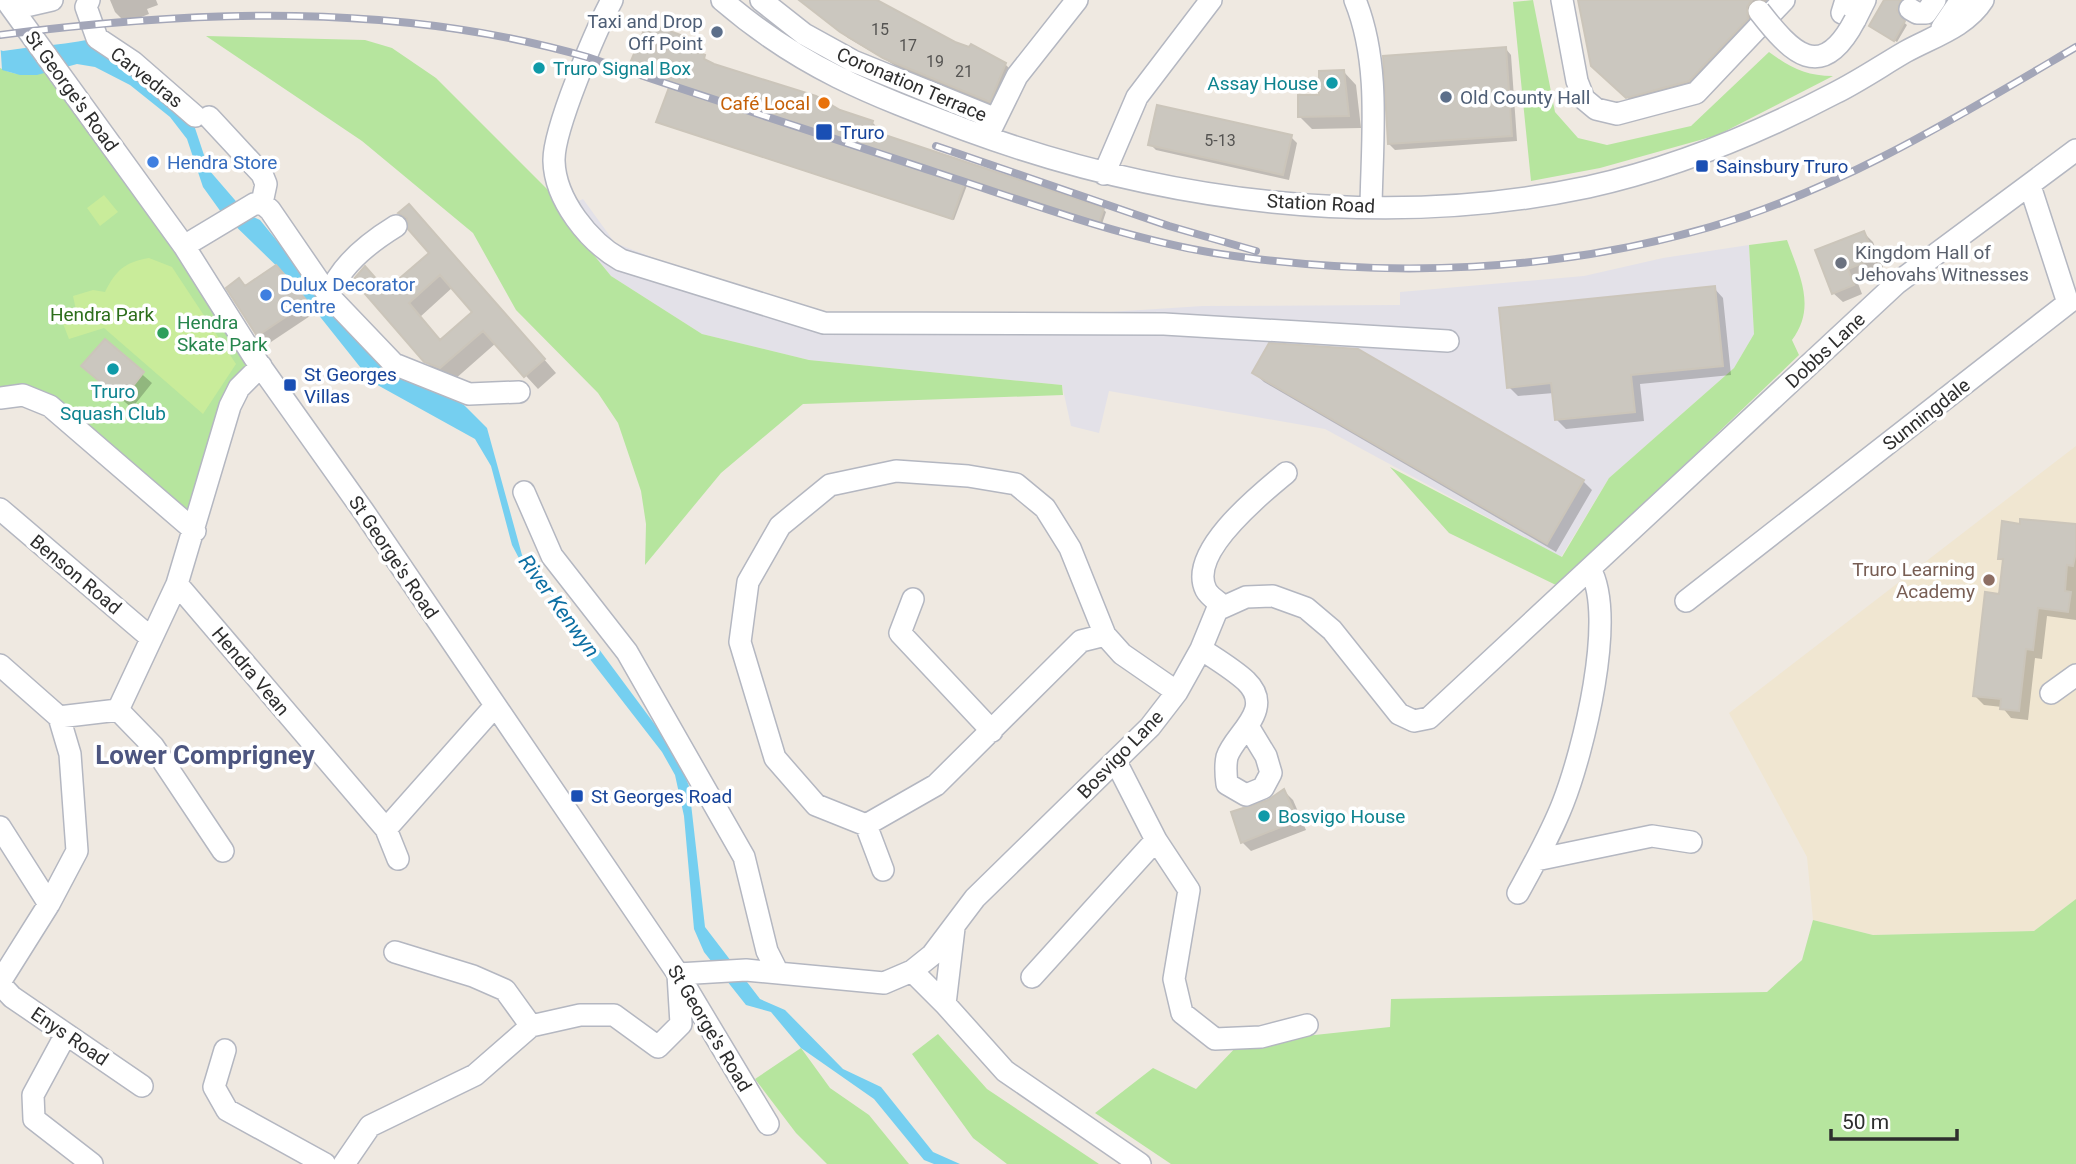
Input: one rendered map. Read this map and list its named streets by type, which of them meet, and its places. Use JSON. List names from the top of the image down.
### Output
{
  "streets": {
    "street": [
      "Carvedras",
      "Coronation Terrace",
      "St George's Road",
      "Station Road",
      "Dobbs Lane",
      "Sunningdale",
      "Benson Road",
      "Hendra Vean",
      "Bosvigo Lane",
      "Enys Road"
    ]
  },
  "crossings": [
    ["Coronation Terrace", "Station Road"],
    ["St George's Road", "Bosvigo Lane"],
    ["Dobbs Lane", "Sunningdale"]
  ],
  "districts": ["Lower Comprigney"],
  "water": ["River Kenwyn"],
  "parks": ["Hendra Park"],
  "places": {
    "other": [
      "Taxi and Drop Off Point",
      "Truro Signal Box",
      "Assay House",
      "Old County Hall",
      "Café Local",
      "Hendra Store",
      "Kingdom Hall of Jehovahs Witnesses",
      "Dulux Decorator Centre",
      "Hendra Skate Park",
      "Truro Squash Club",
      "Truro Learning Academy",
      "Bosvigo House"
    ],
    "transit": [
      "Truro",
      "Sainsbury Truro",
      "St Georges Villas",
      "St Georges Road"
    ]
  },
  "house_numbers": [
    "15",
    "17",
    "19",
    "21",
    "5-13"
  ],
  "scale_bar": "50 m"
}
